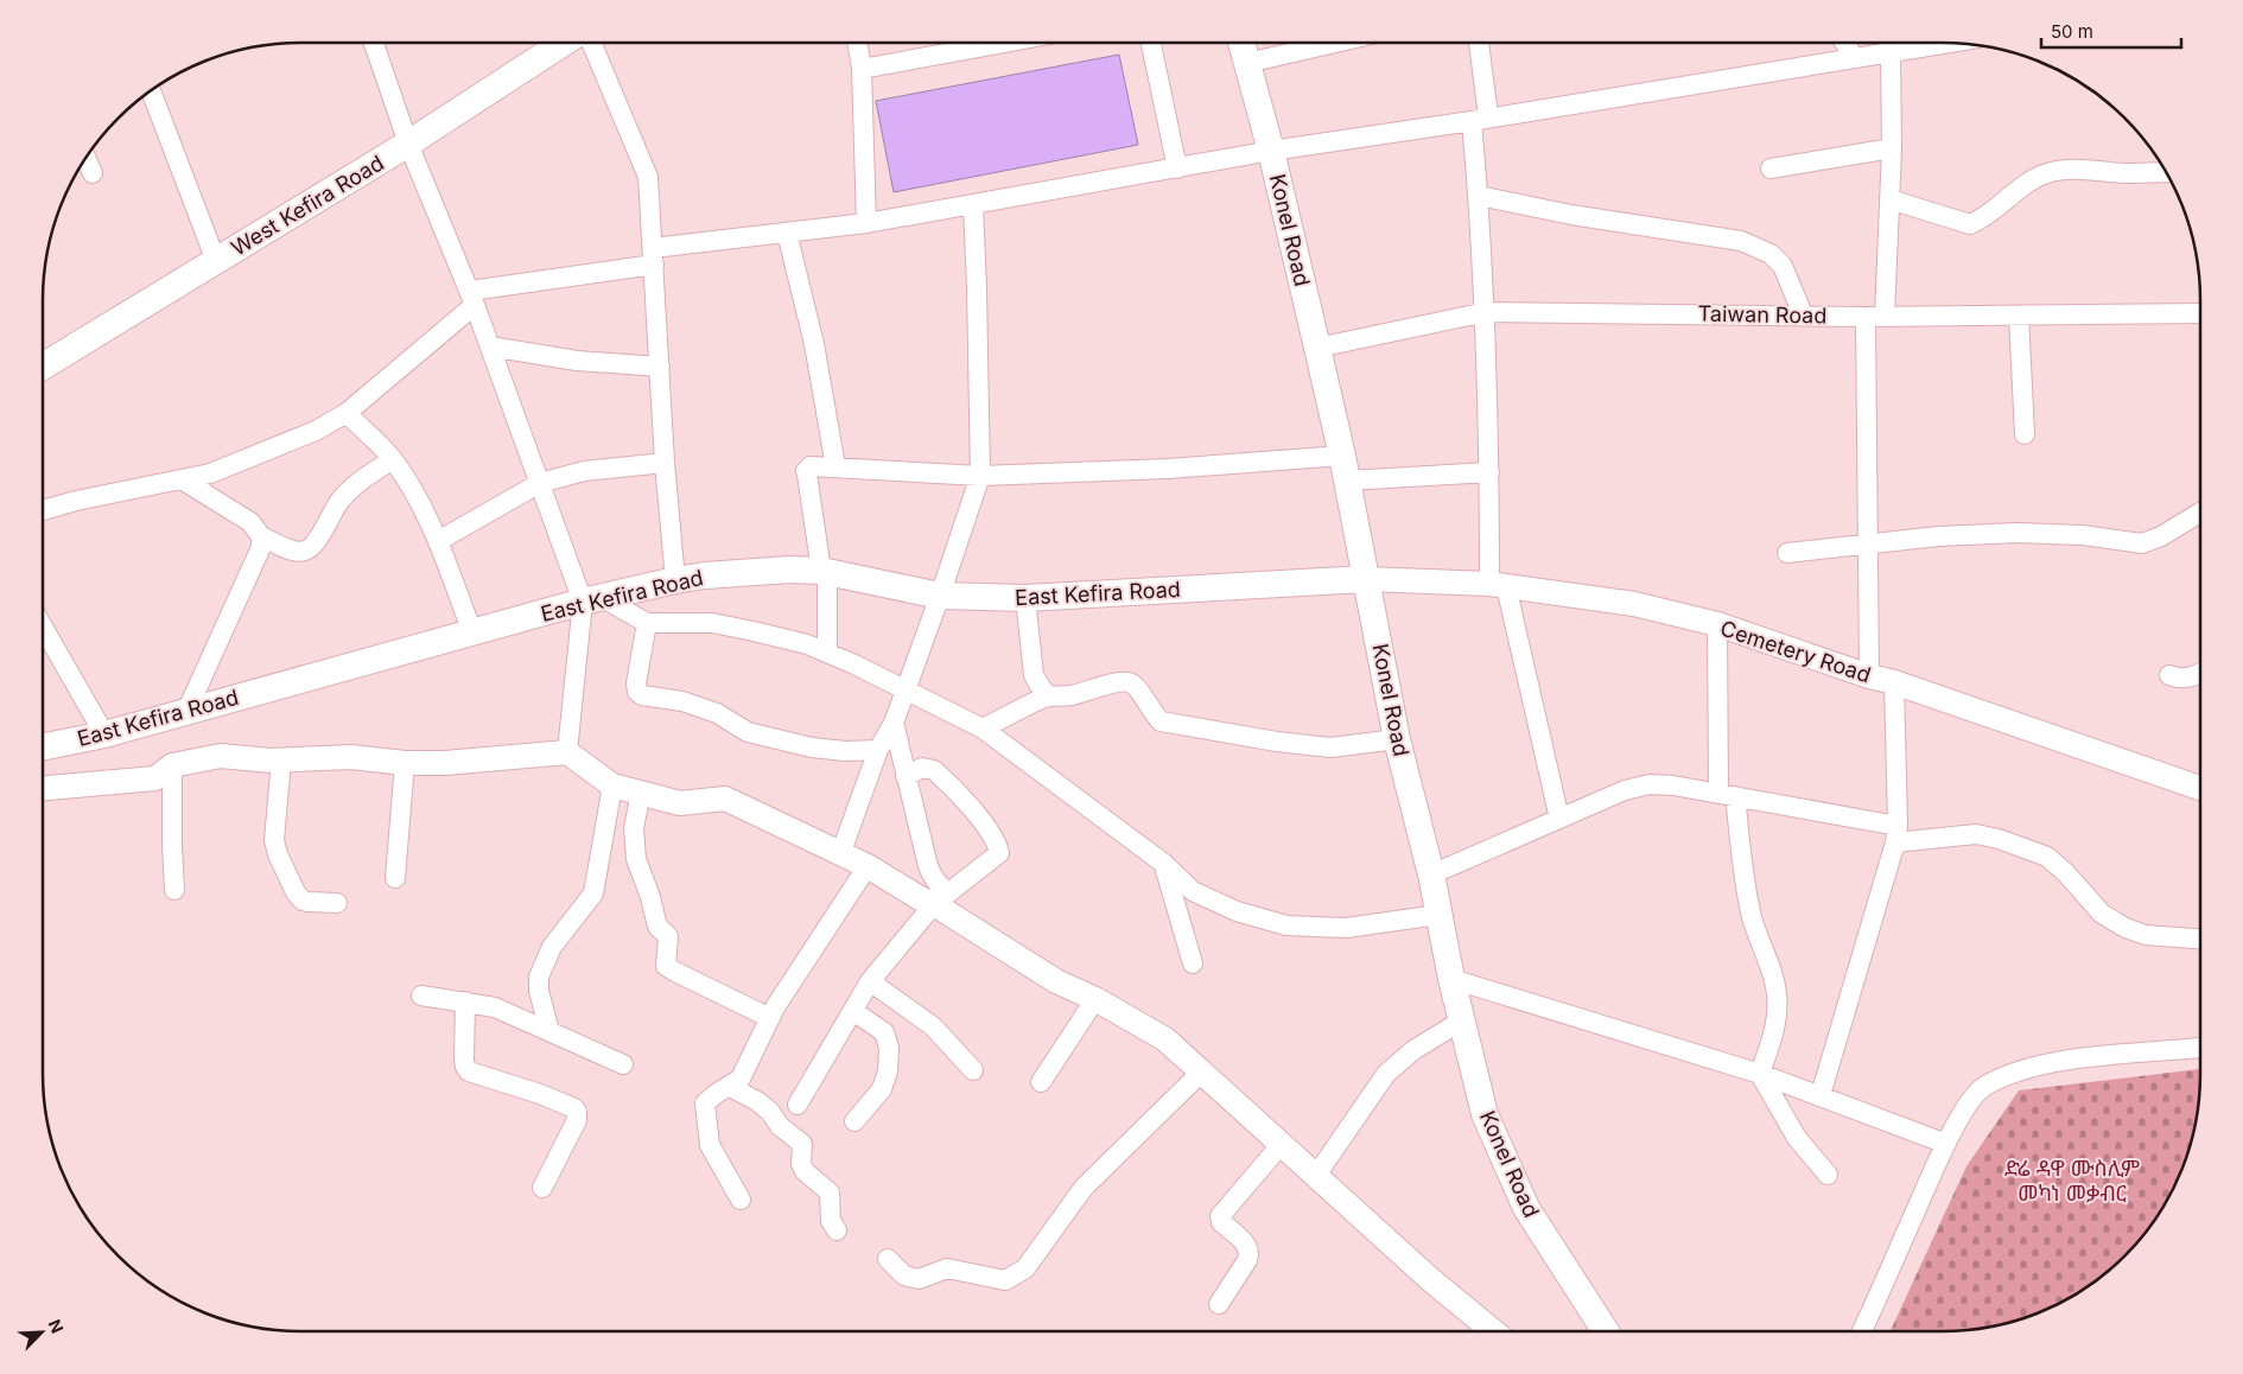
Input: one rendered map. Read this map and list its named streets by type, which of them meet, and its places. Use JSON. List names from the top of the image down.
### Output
{
  "streets": {
    "main road": ["West Kefira Road", "Konel Road", "East Kefira Road"],
    "street": ["Taiwan Road", "Cemetery Road"]
  },
  "crossings": [
    ["Konel Road", "Taiwan Road"],
    ["Konel Road", "East Kefira Road"],
    ["Konel Road", "Cemetery Road"],
    ["East Kefira Road", "Cemetery Road"]
  ],
  "parks": ["ድሬ ዳዋ ሙስሊም መካነ መቃብር"],
  "scale_bar": "50 m",
  "north": "top right"
}
